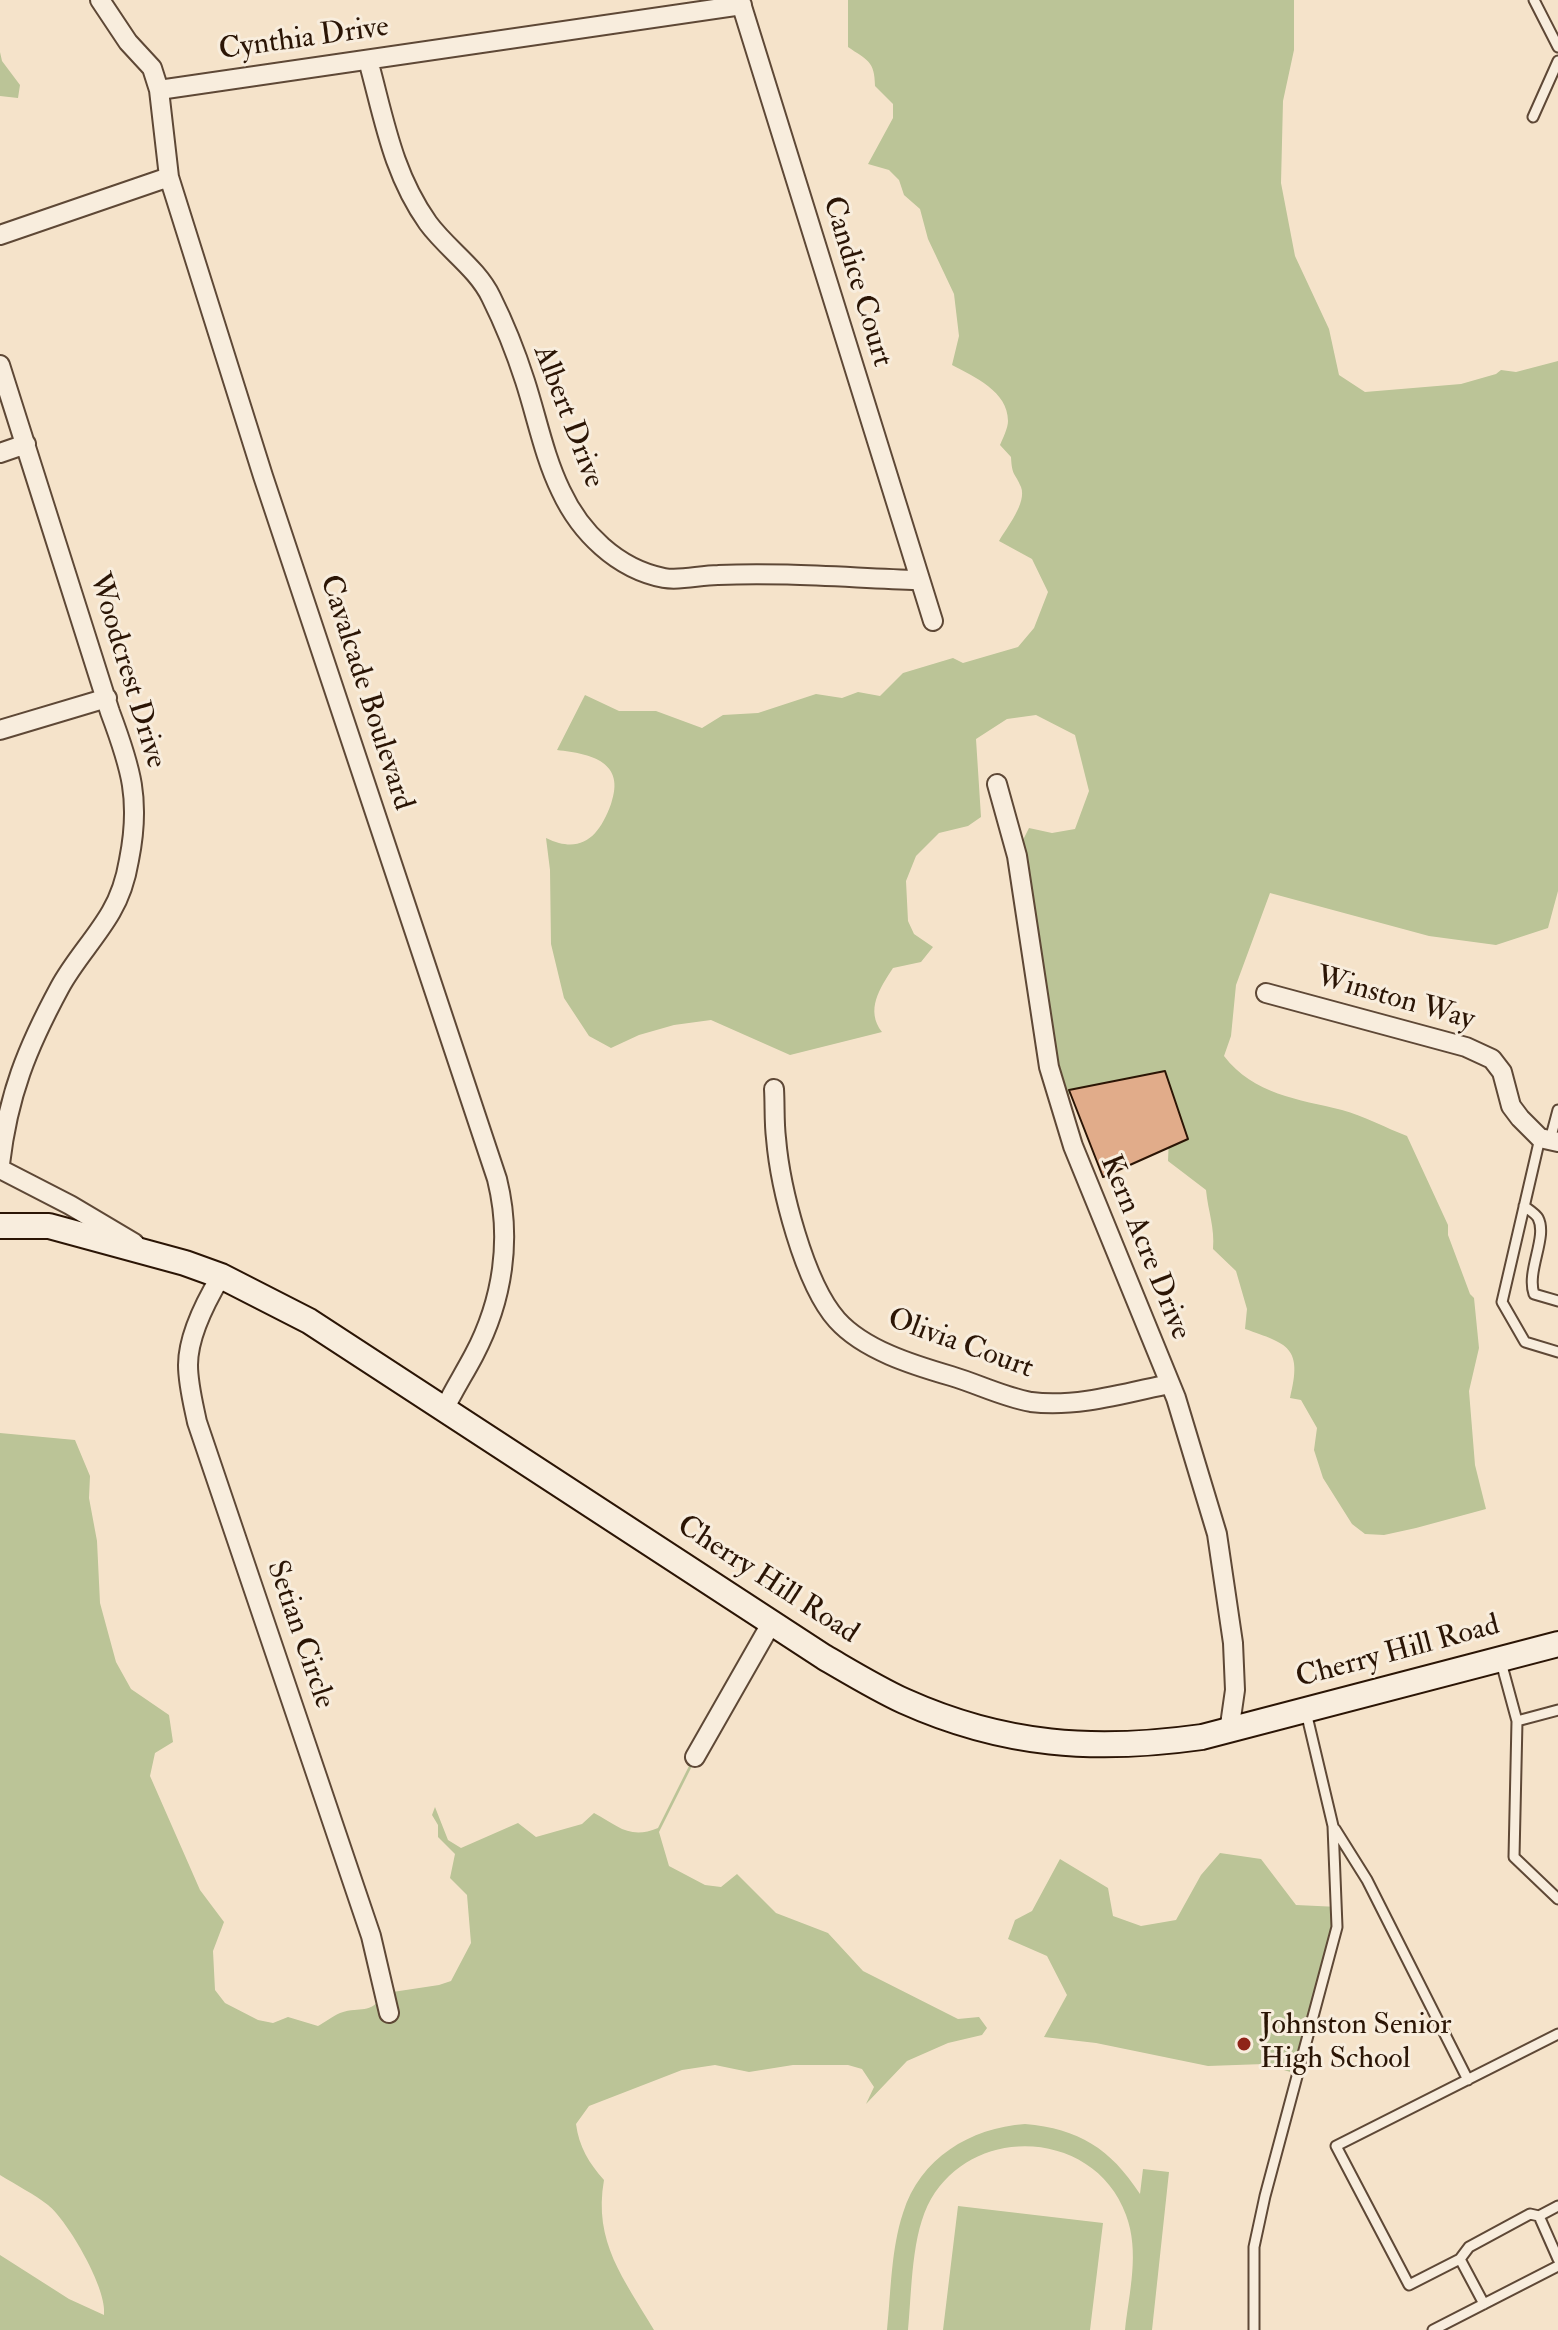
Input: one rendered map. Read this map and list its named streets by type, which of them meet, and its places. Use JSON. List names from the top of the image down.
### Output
{
  "streets": {
    "main road": ["Cherry Hill Road"],
    "street": [
      "Cynthia Drive",
      "Candice Court",
      "Albert Drive",
      "Woodcrest Drive",
      "Cavalcade Boulevard",
      "Winston Way",
      "Kern Acre Drive",
      "Olivia Court",
      "Setian Circle"
    ]
  },
  "crossings": [
    ["Cynthia Drive", "Candice Court"],
    ["Cynthia Drive", "Albert Drive"],
    ["Cynthia Drive", "Cavalcade Boulevard"],
    ["Candice Court", "Albert Drive"],
    ["Cavalcade Boulevard", "Cherry Hill Road"],
    ["Kern Acre Drive", "Olivia Court"],
    ["Kern Acre Drive", "Cherry Hill Road"],
    ["Cherry Hill Road", "Setian Circle"]
  ],
  "places": ["Johnston Senior High School"]
}
